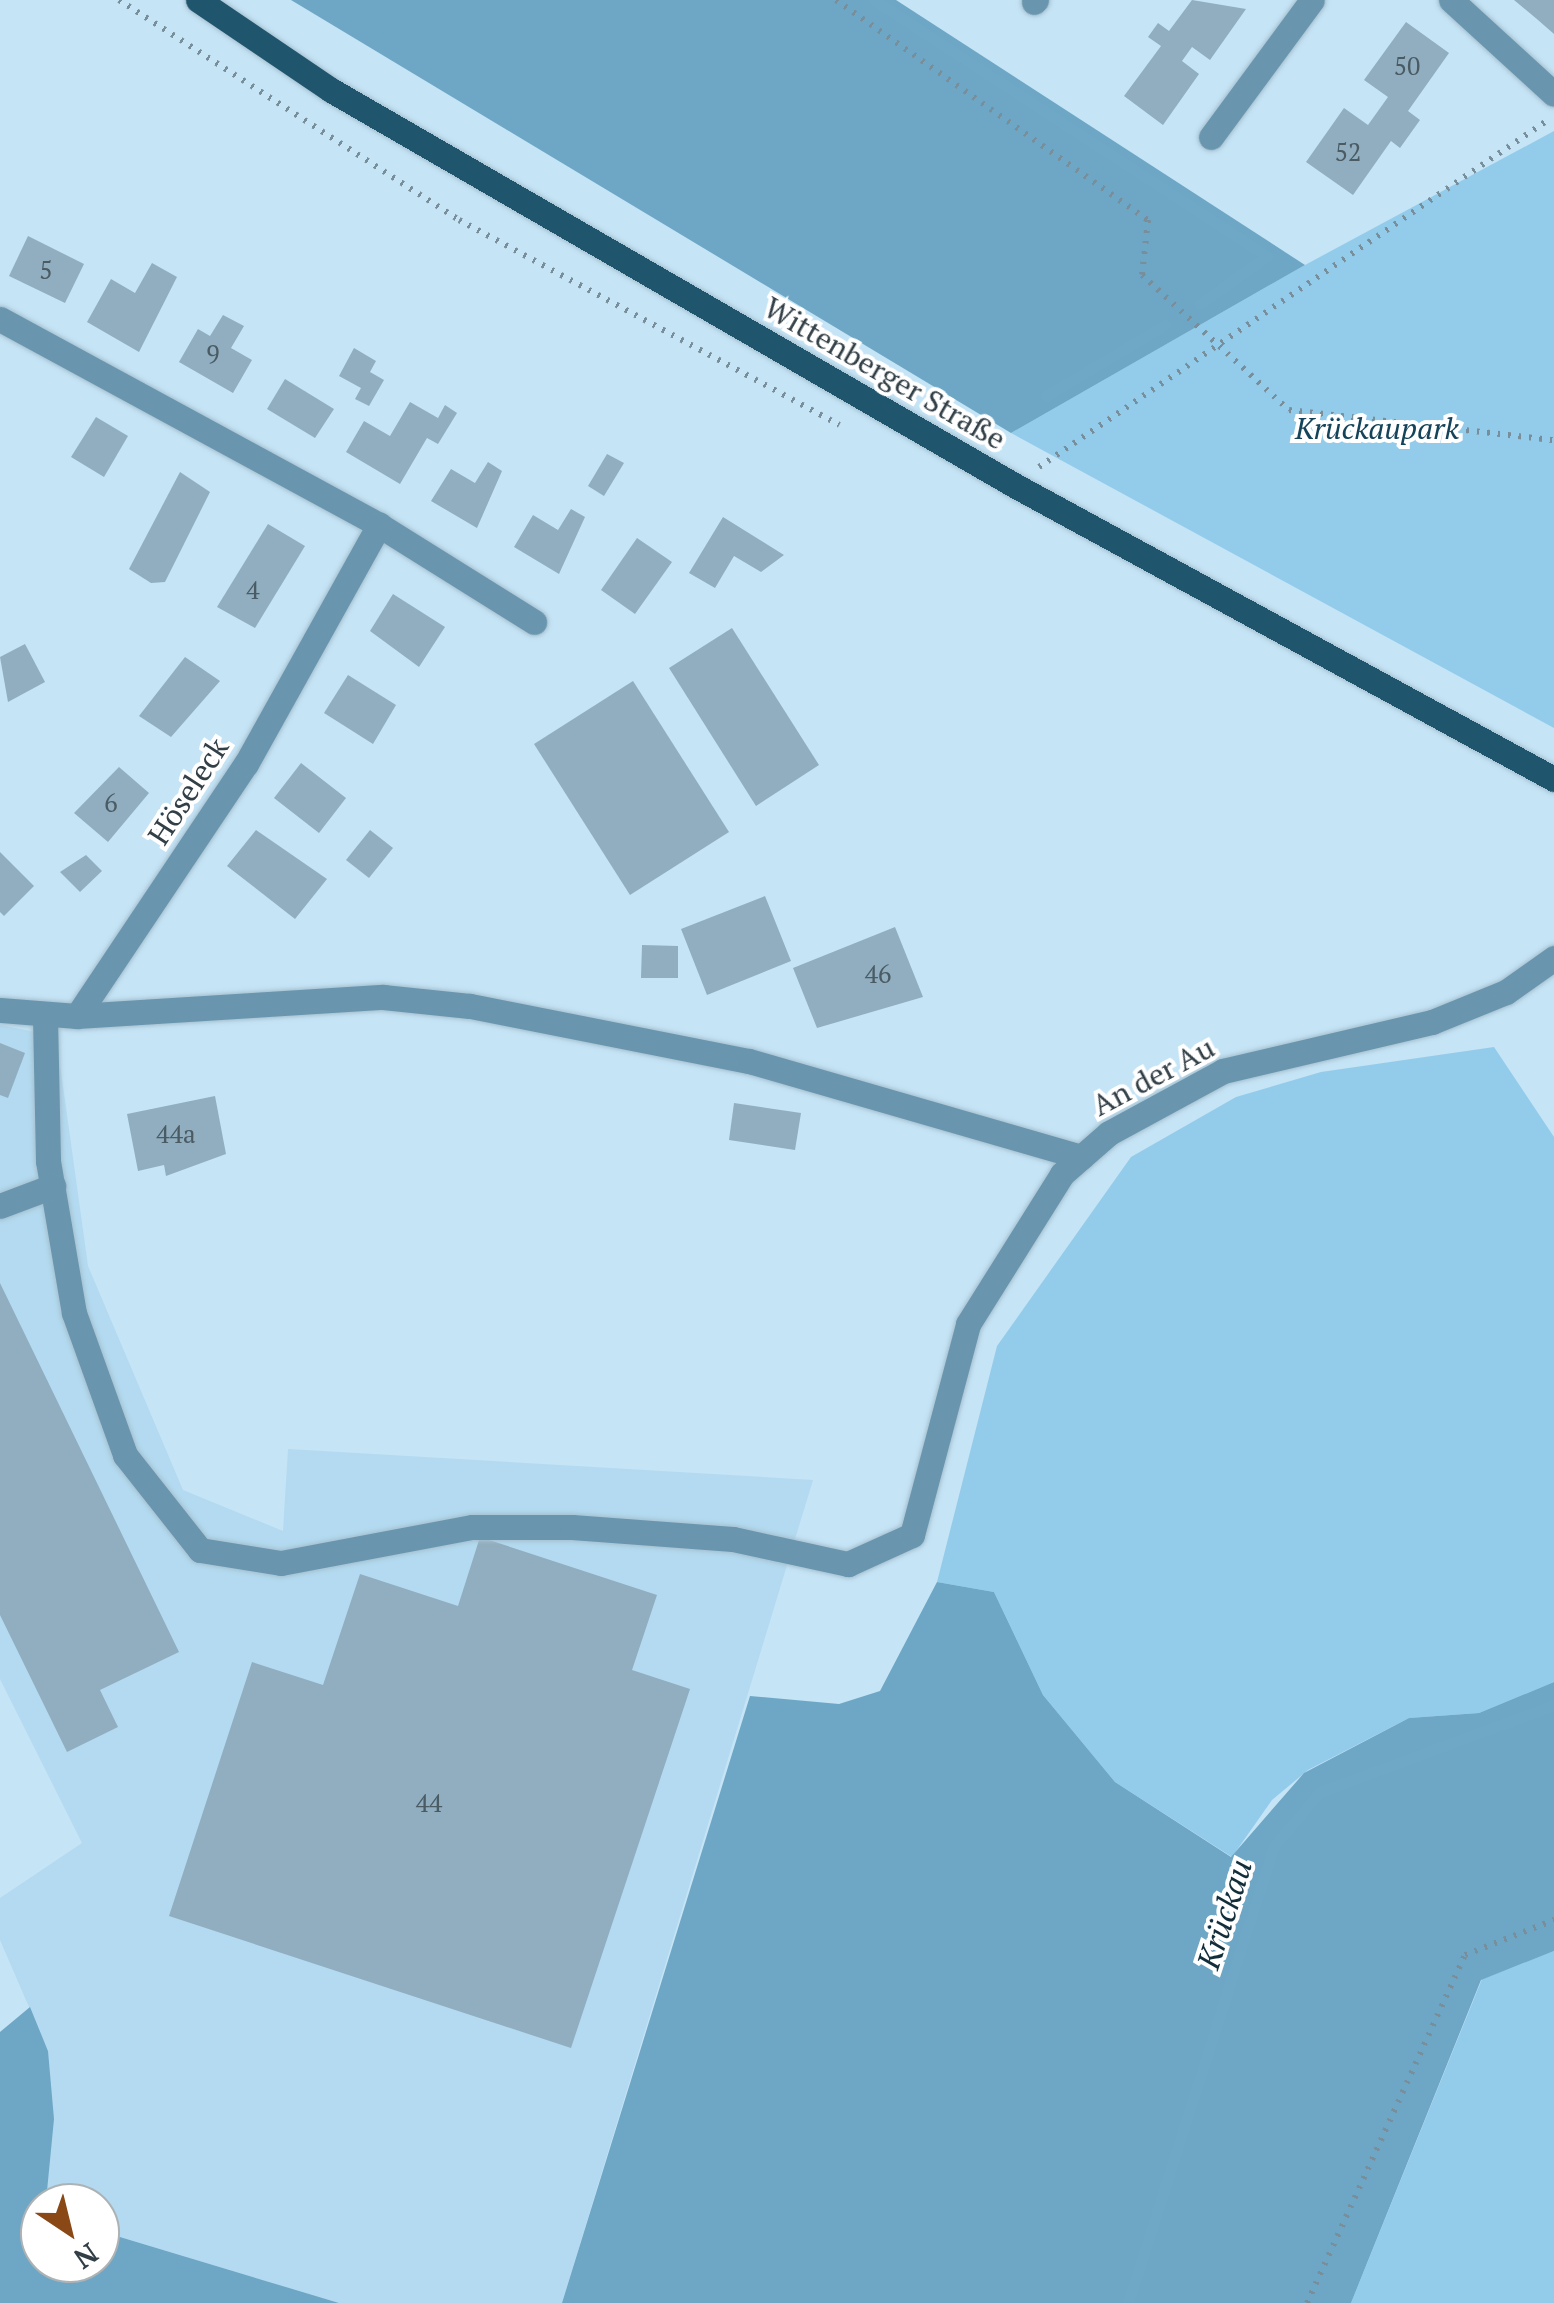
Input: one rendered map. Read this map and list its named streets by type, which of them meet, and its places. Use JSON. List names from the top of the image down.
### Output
{
  "streets": {
    "main road": ["Wittenberger Straße"],
    "street": ["Höseleck", "An der Au"]
  },
  "water": ["Krückau"],
  "parks": ["Krückaupark"],
  "house_numbers": [
    "50",
    "52",
    "5",
    "9",
    "4",
    "6",
    "46",
    "44a",
    "44"
  ],
  "north": "bottom right"
}
